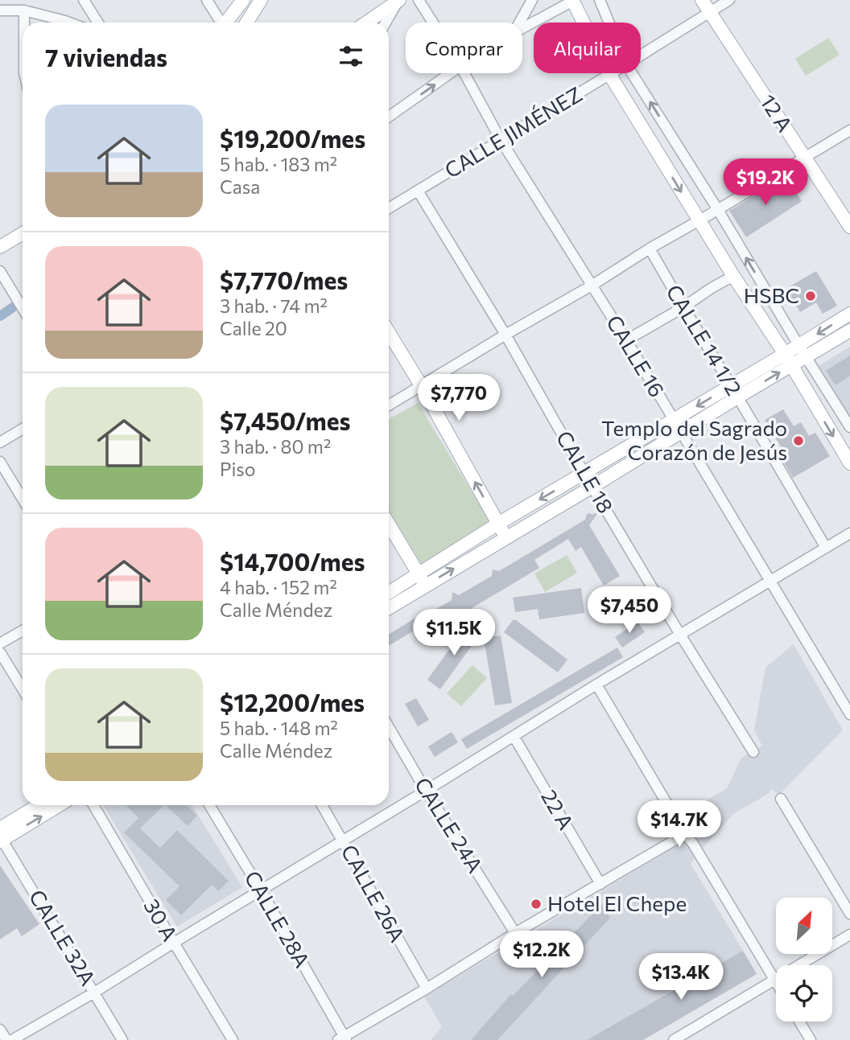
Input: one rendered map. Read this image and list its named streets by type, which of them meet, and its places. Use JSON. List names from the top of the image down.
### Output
{
  "streets": {
    "main road": ["12 A"],
    "street": [
      "CALLE JIMÉNEZ",
      "CALLE 14 1/2",
      "CALLE 16",
      "CALLE 18",
      "22 A",
      "CALLE 24A",
      "CALLE 26A",
      "CALLE 28A",
      "30 A",
      "CALLE 32A"
    ]
  },
  "crossings": [
    ["12 A", "CALLE JIMÉNEZ"],
    ["CALLE JIMÉNEZ", "CALLE 16"],
    ["CALLE JIMÉNEZ", "CALLE 18"]
  ],
  "places": ["HSBC", "Templo del Sagrado Corazón de Jesús", "Hotel El Chepe"],
  "north": "top right",
  "page": {
    "chip": ["Comprar", "Alquilar"],
    "heading": "7 viviendas",
    "list": [
      {
        "name": "$19,200/mes",
        "note": "5 hab. · 183 m² · Casa"
      },
      {
        "name": "$7,770/mes",
        "note": "3 hab. · 74 m² · Calle 20"
      },
      {
        "name": "$7,450/mes",
        "note": "3 hab. · 80 m² · Piso"
      },
      {
        "name": "$14,700/mes",
        "note": "4 hab. · 152 m² · Calle Méndez"
      },
      {
        "name": "$12,200/mes",
        "note": "5 hab. · 148 m² · Calle Méndez"
      }
    ],
    "price": [
      "$19.2K",
      "$7,770",
      "$7,450",
      "$11.5K",
      "$14.7K",
      "$12.2K",
      "$13.4K"
    ]
  }
}
